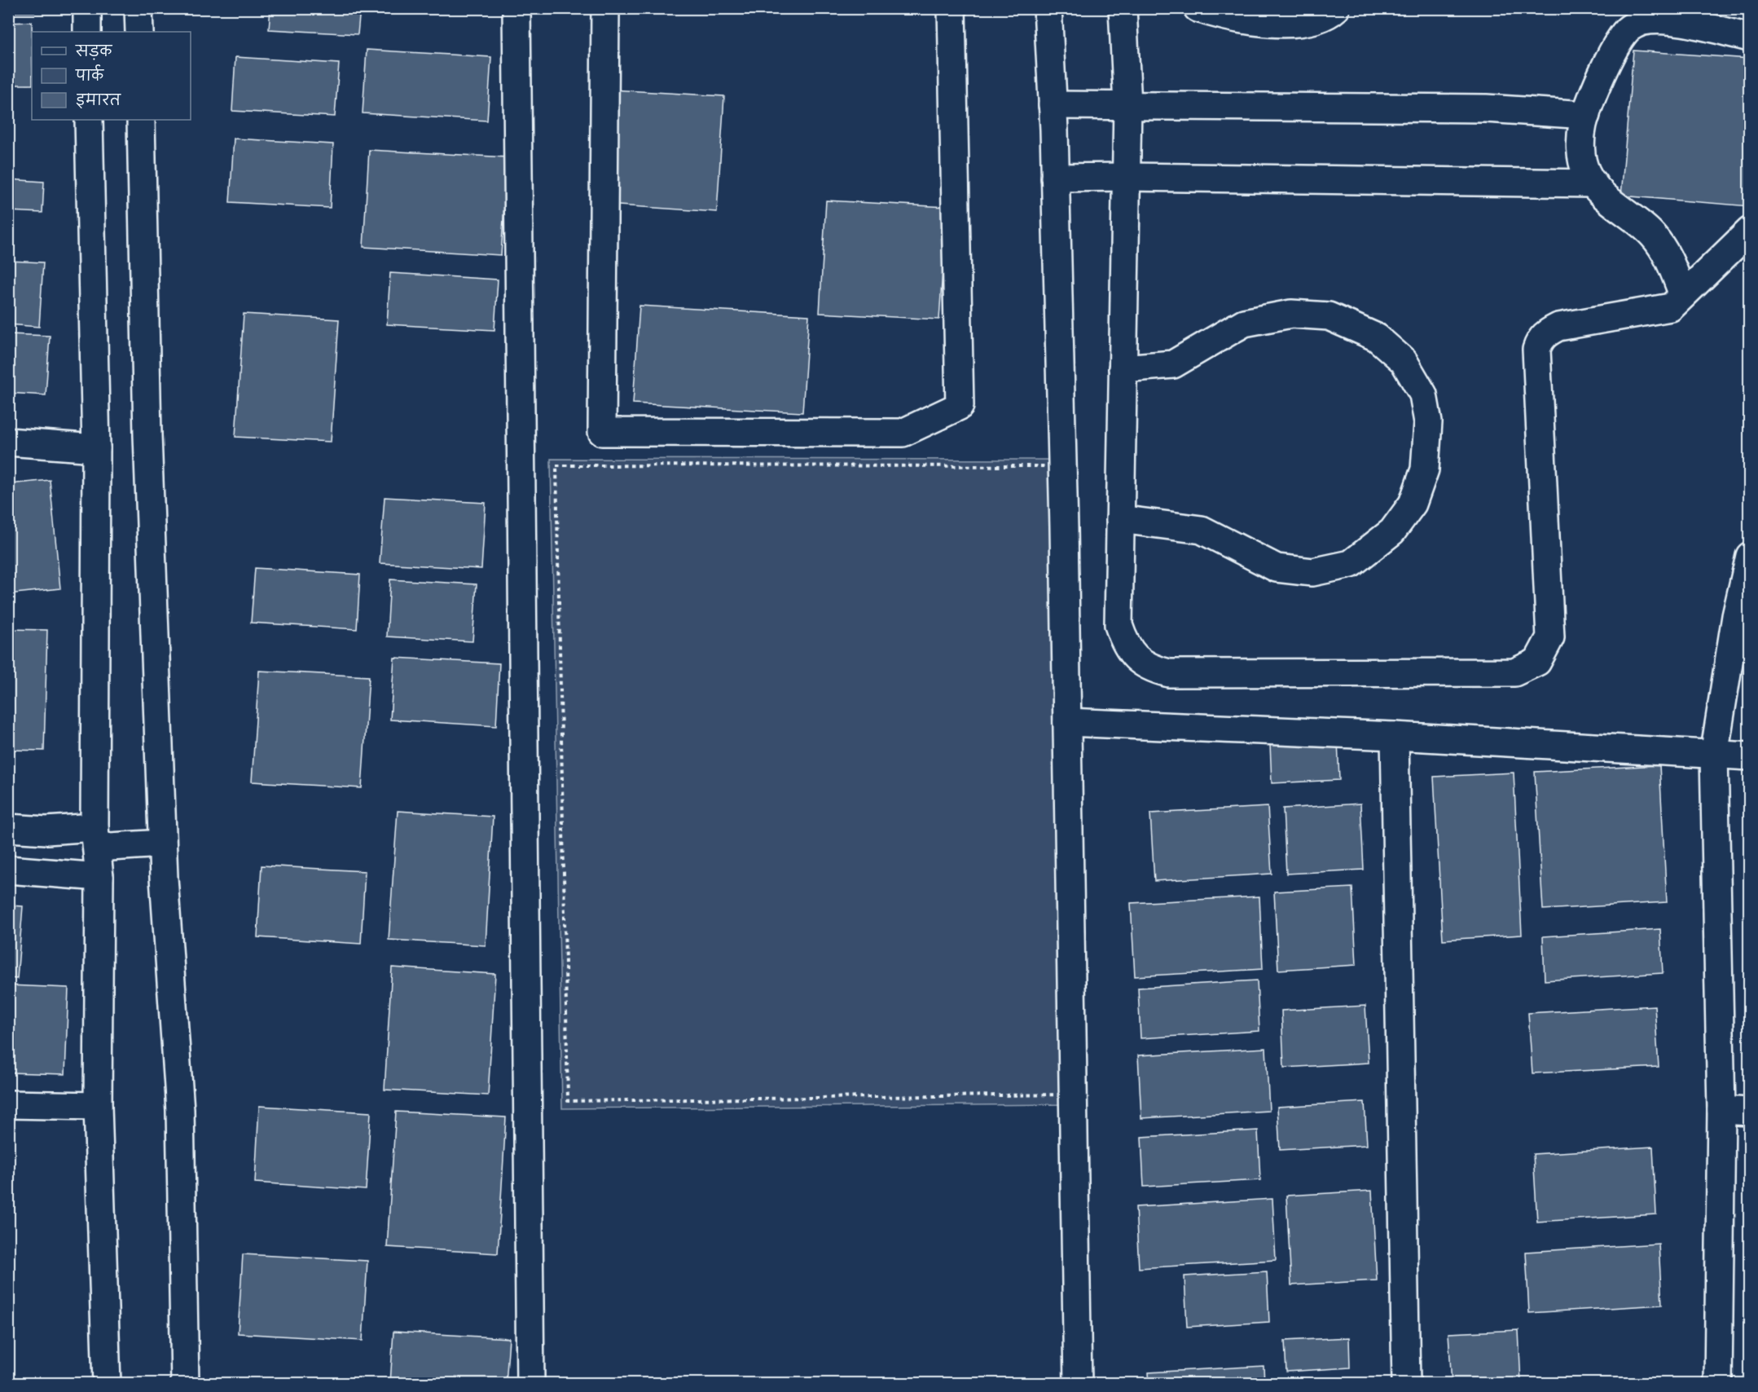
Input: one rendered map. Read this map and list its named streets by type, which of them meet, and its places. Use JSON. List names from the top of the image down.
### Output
{
  "legend": ["सड़क", "पार्क", "इमारत"]
}
